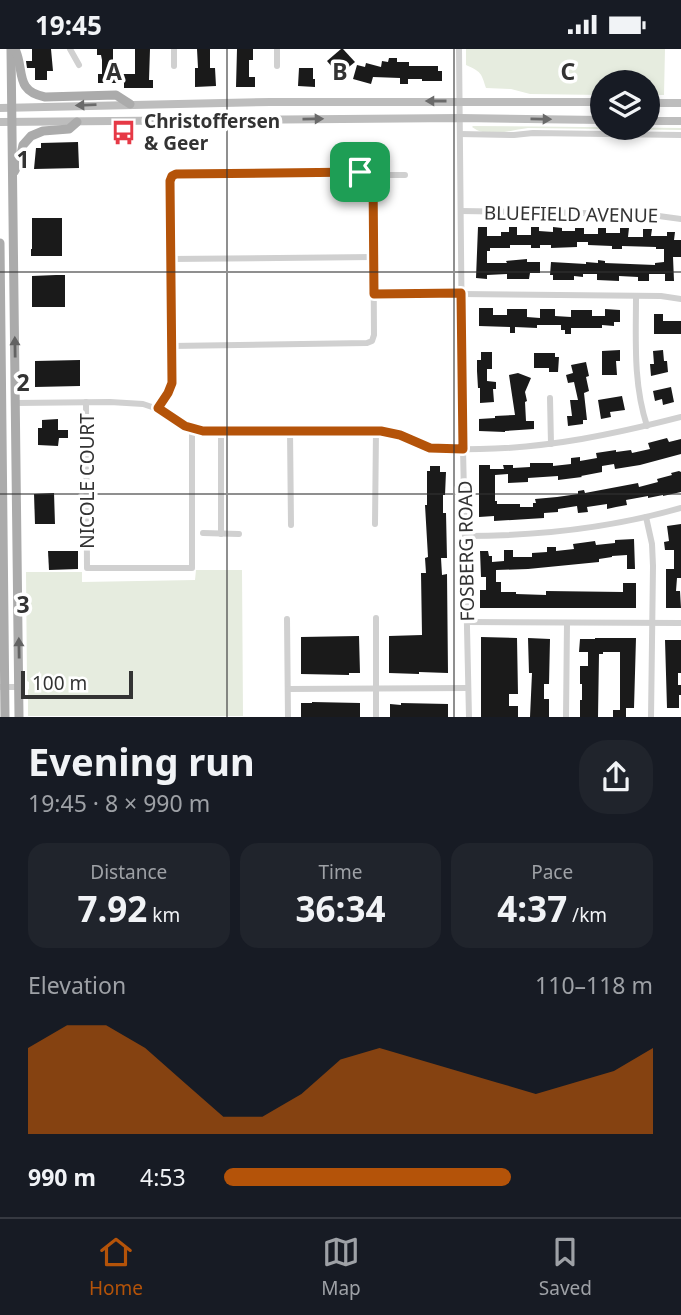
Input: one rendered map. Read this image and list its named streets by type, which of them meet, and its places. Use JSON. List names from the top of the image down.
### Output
{
  "streets": {
    "street": ["BLUEFIELD AVENUE", "NICOLE COURT", "FOSBERG ROAD"]
  },
  "crossings": [
    ["BLUEFIELD AVENUE", "FOSBERG ROAD"]
  ],
  "places": {
    "bus stop": ["Christoffersen & Geer"]
  },
  "scale_bar": "100 m",
  "page": {
    "status": "19:45",
    "scale": "100 m",
    "heading": ["Evening run", "19:45 · 8 × 990 m"],
    "stats": [
      ["Distance", "7.92 km"],
      ["Time", "36:34"],
      ["Pace", "4:37 /km"]
    ],
    "chart": ["Elevation", "110–118 m"],
    "list": [
      {
        "name": "990 m",
        "note": "4:53"
      }
    ],
    "tabs": ["Home", "Map", "Saved"]
  },
  "grid": {
    "columns": ["A", "B", "C"],
    "rows": ["1", "2", "3"]
  }
}
